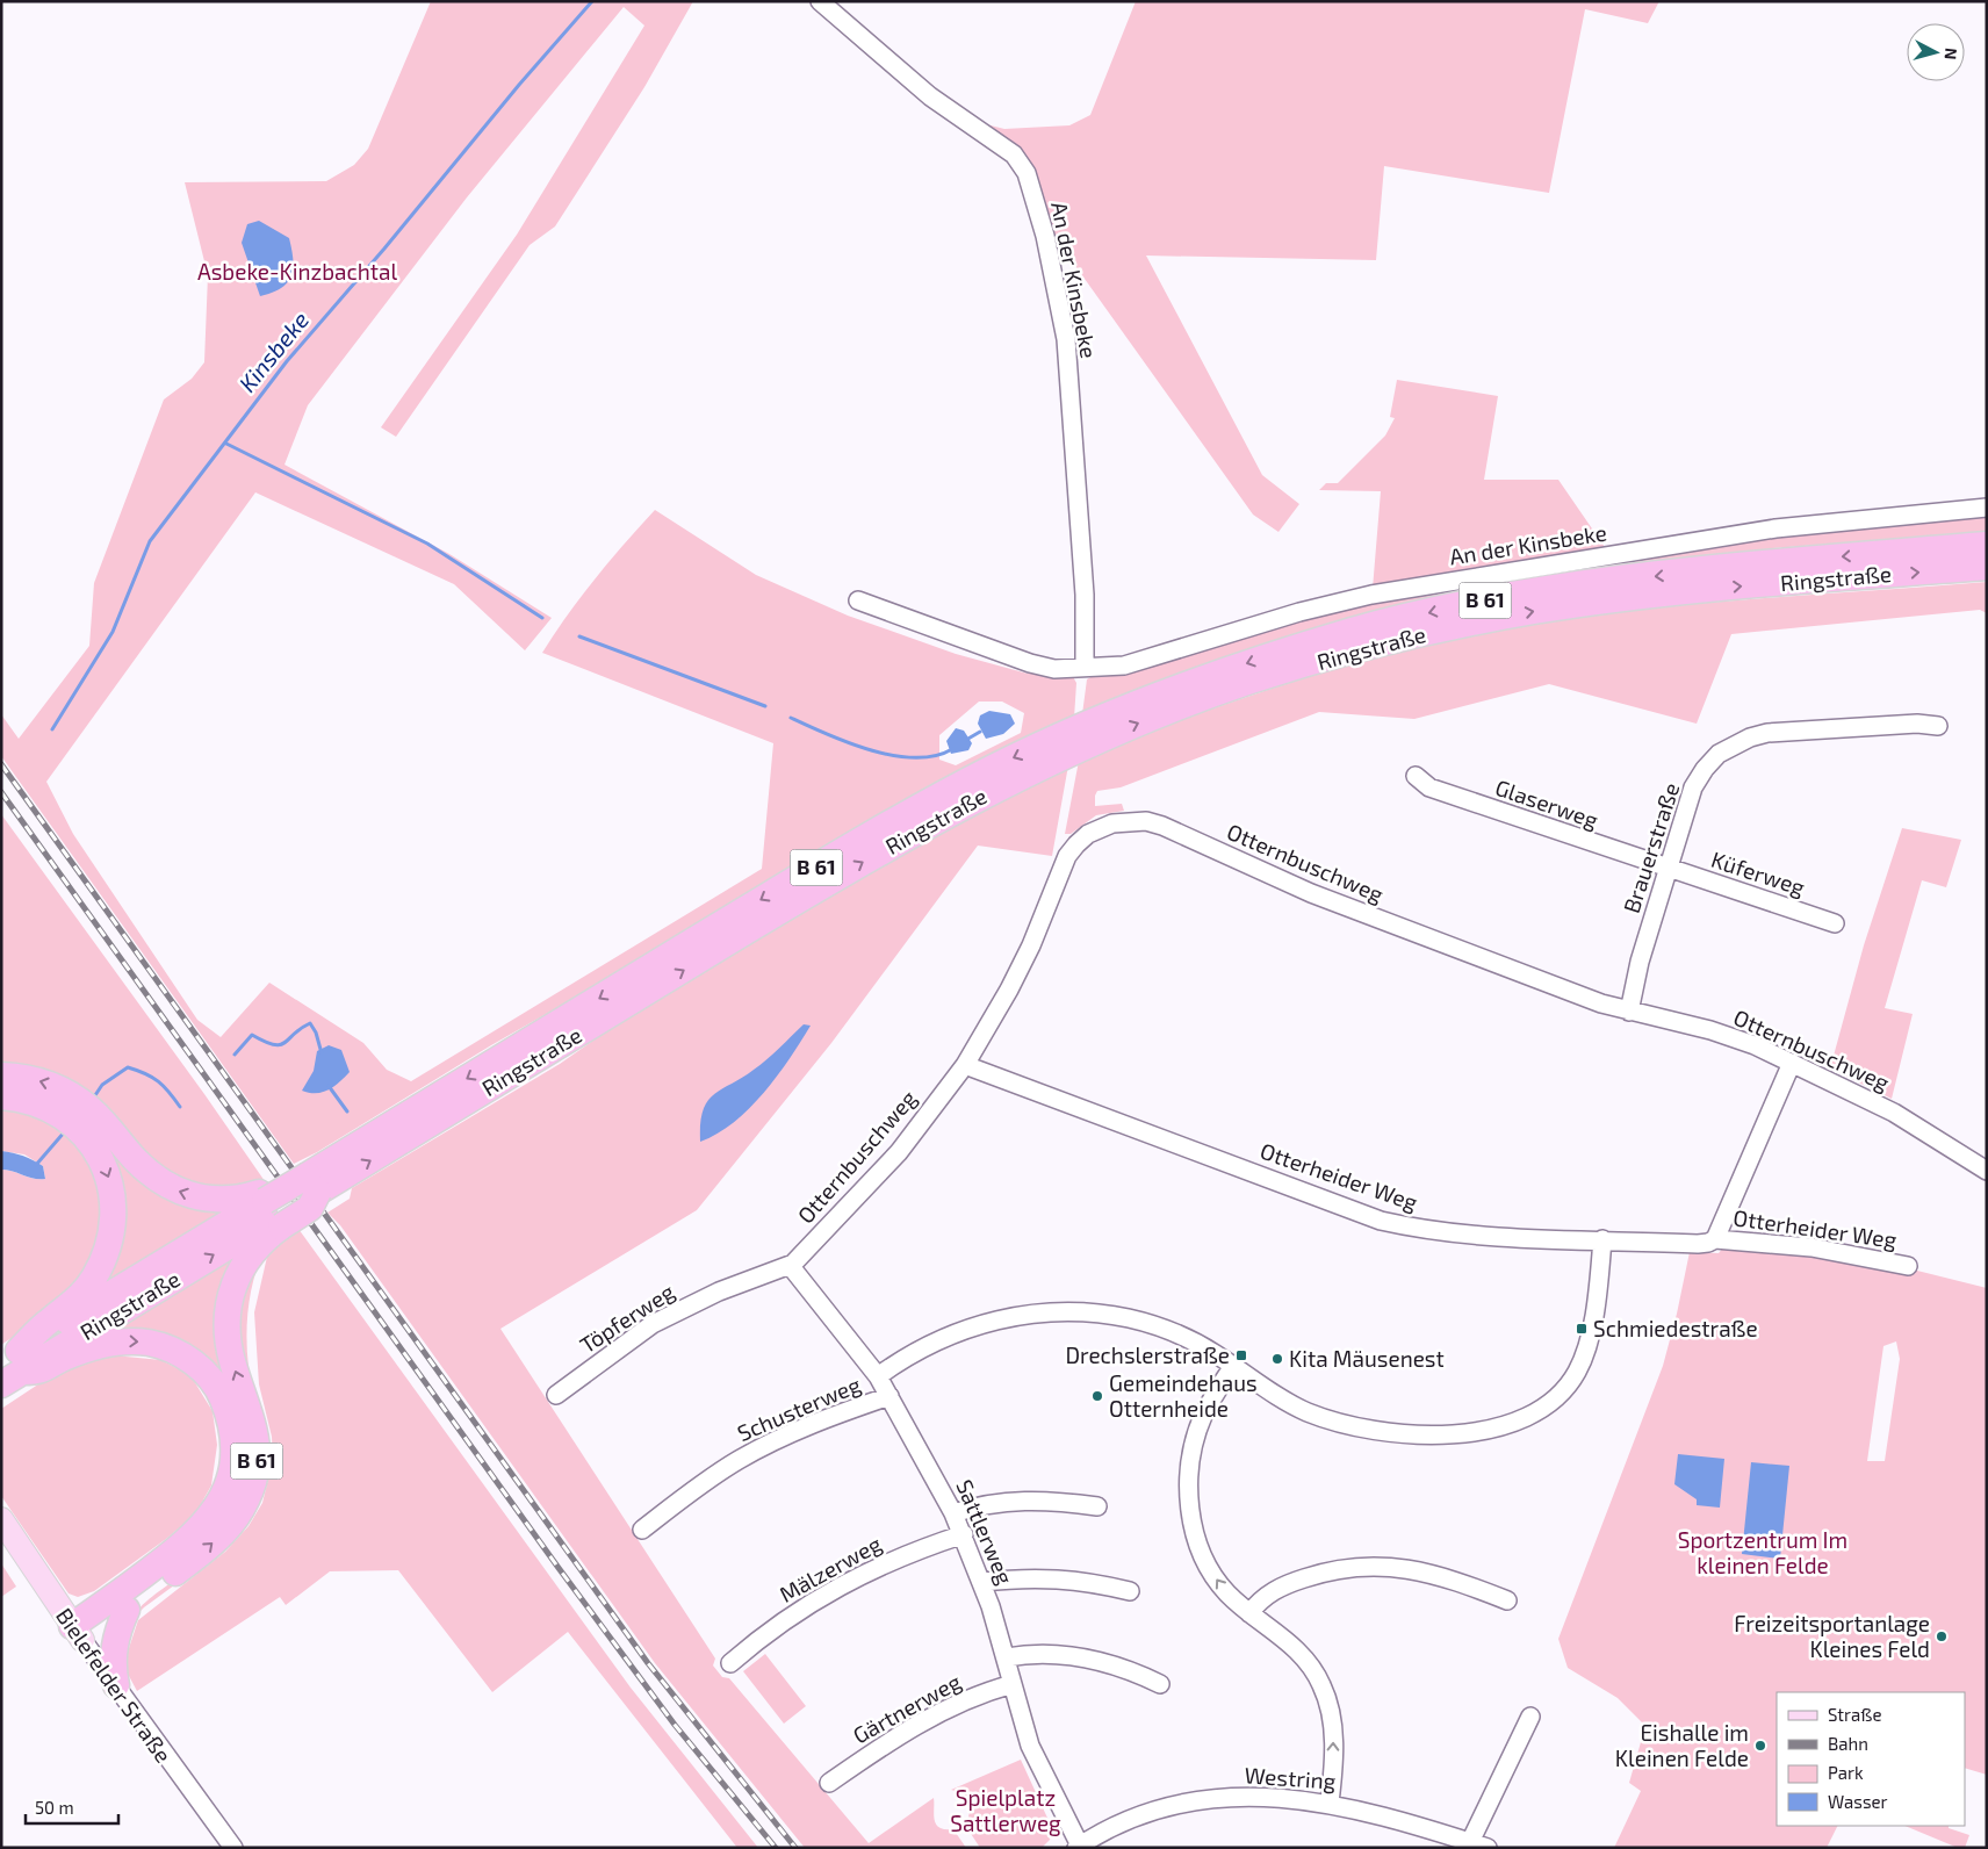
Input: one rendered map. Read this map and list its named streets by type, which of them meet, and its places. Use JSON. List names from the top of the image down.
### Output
{
  "streets": {
    "highway": ["Ringstraße", "B 61"],
    "main road": ["Bielefelder Straße"],
    "street": [
      "An der Kinsbeke",
      "Glaserweg",
      "Brauerstraße",
      "Otternbuschweg",
      "Küferweg",
      "Otterheider Weg",
      "Töpferweg",
      "Schusterweg",
      "Sattlerweg",
      "Mälzerweg",
      "Gärtnerweg",
      "Westring"
    ]
  },
  "crossings": [
    ["Ringstraße", "B 61"],
    ["B 61", "Bielefelder Straße"],
    ["Glaserweg", "Brauerstraße"],
    ["Glaserweg", "Küferweg"],
    ["Brauerstraße", "Otternbuschweg"],
    ["Brauerstraße", "Küferweg"],
    ["Otternbuschweg", "Otterheider Weg"],
    ["Otternbuschweg", "Töpferweg"],
    ["Otternbuschweg", "Sattlerweg"],
    ["Töpferweg", "Sattlerweg"],
    ["Schusterweg", "Sattlerweg"],
    ["Sattlerweg", "Mälzerweg"],
    ["Sattlerweg", "Gärtnerweg"],
    ["Sattlerweg", "Westring"]
  ],
  "water": ["Kinsbeke"],
  "parks": ["Asbeke-Kinzbachtal", "Sportzentrum Im kleinen Felde", "Spielplatz Sattlerweg"],
  "places": {
    "transit": ["Schmiedestraße", "Drechslerstraße"],
    "other": [
      "Kita Mäusenest",
      "Gemeindehaus Otternheide",
      "Freizeitsportanlage Kleines Feld",
      "Eishalle im Kleinen Felde"
    ]
  },
  "legend": [
    "Straße",
    "Bahn",
    "Park",
    "Wasser"
  ],
  "scale_bar": "50 m",
  "north": "right"
}
